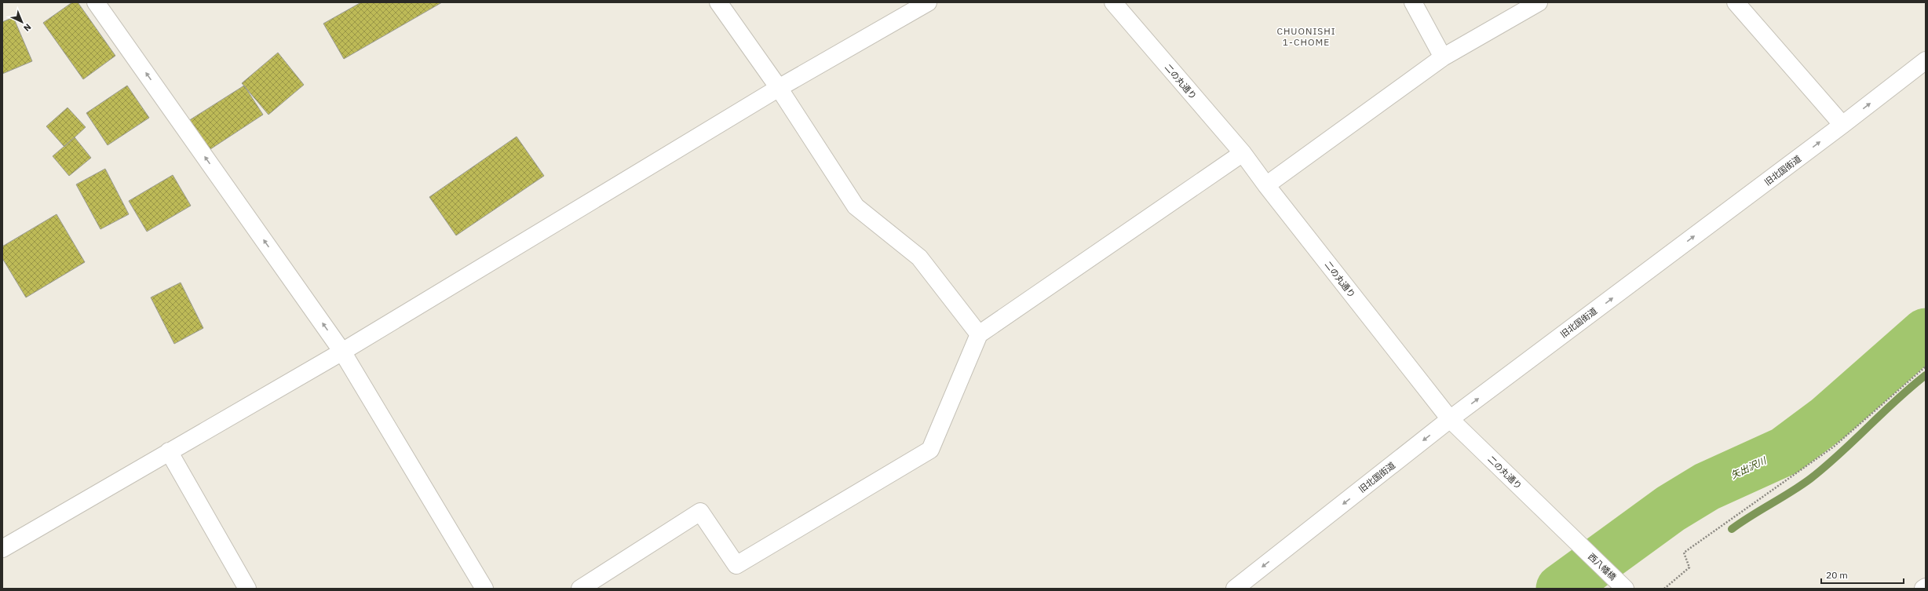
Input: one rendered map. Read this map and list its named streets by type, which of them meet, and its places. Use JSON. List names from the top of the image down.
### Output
{
  "streets": {
    "main road": ["二の丸通り", "旧北国街道", "西八幡橋"]
  },
  "crossings": [
    ["二の丸通り", "旧北国街道"],
    ["二の丸通り", "西八幡橋"]
  ],
  "districts": ["CHUONISHI 1-CHOME"],
  "water": ["矢出沢川"],
  "scale_bar": "20 m",
  "north": "bottom right"
}
